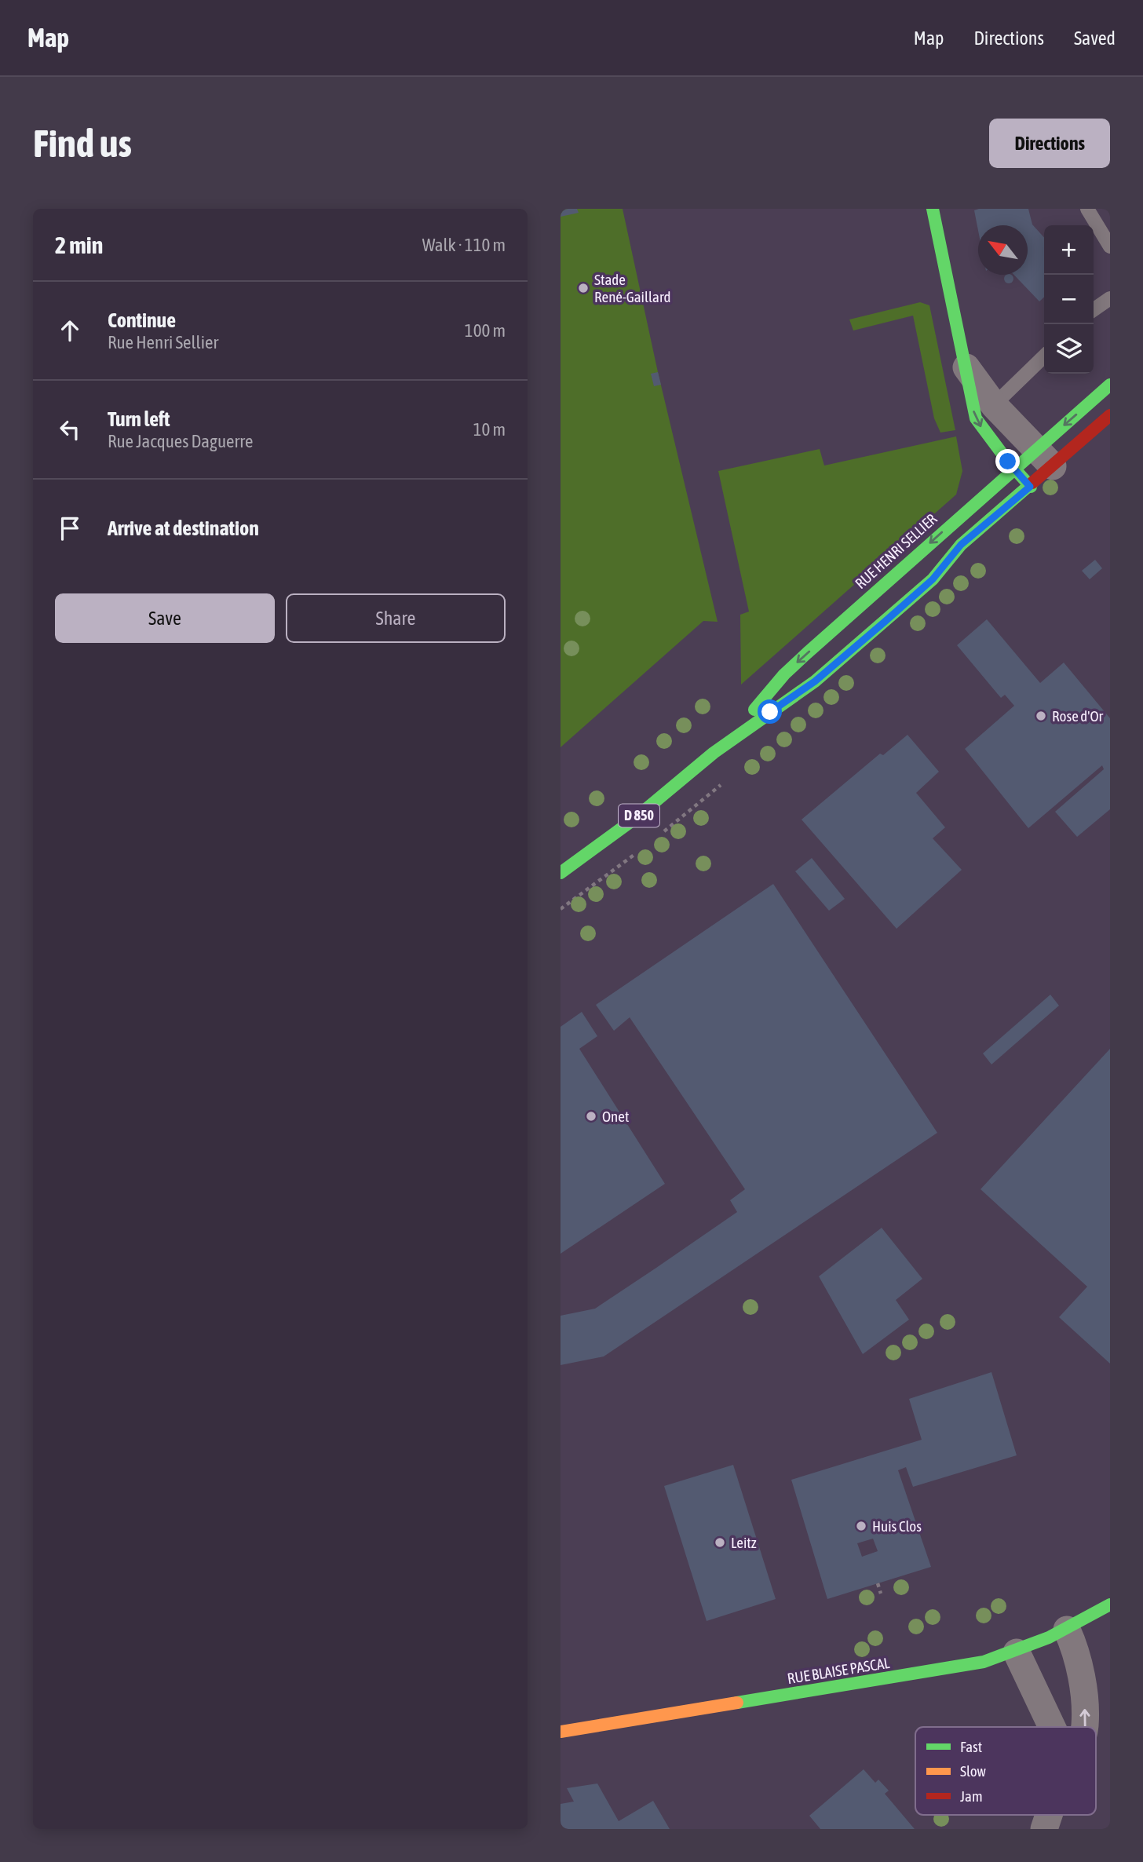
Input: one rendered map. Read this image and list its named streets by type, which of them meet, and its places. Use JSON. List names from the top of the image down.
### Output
{
  "streets": {
    "main road": ["RUE HENRI SELLIER", "D 850", "RUE BLAISE PASCAL"]
  },
  "places": [
    "Stade René-Gaillard",
    "Rose d'Or",
    "Onet",
    "Huis Clos",
    "Leitz"
  ],
  "legend": ["Fast", "Slow", "Jam"],
  "north": "top left",
  "page": {
    "header": "Map",
    "nav": ["Map", "Directions", "Saved"],
    "buttons": [
      "Directions",
      ["Save", "Share"]
    ],
    "title": "Find us",
    "heading": ["2 min", "Walk · 110 m"],
    "map_buttons": ["+", "−"],
    "list": [
      ["Continue", "Rue Henri Sellier", "100 m"],
      ["Turn left", "Rue Jacques Daguerre", "10 m"],
      "Arrive at destination"
    ]
  }
}
